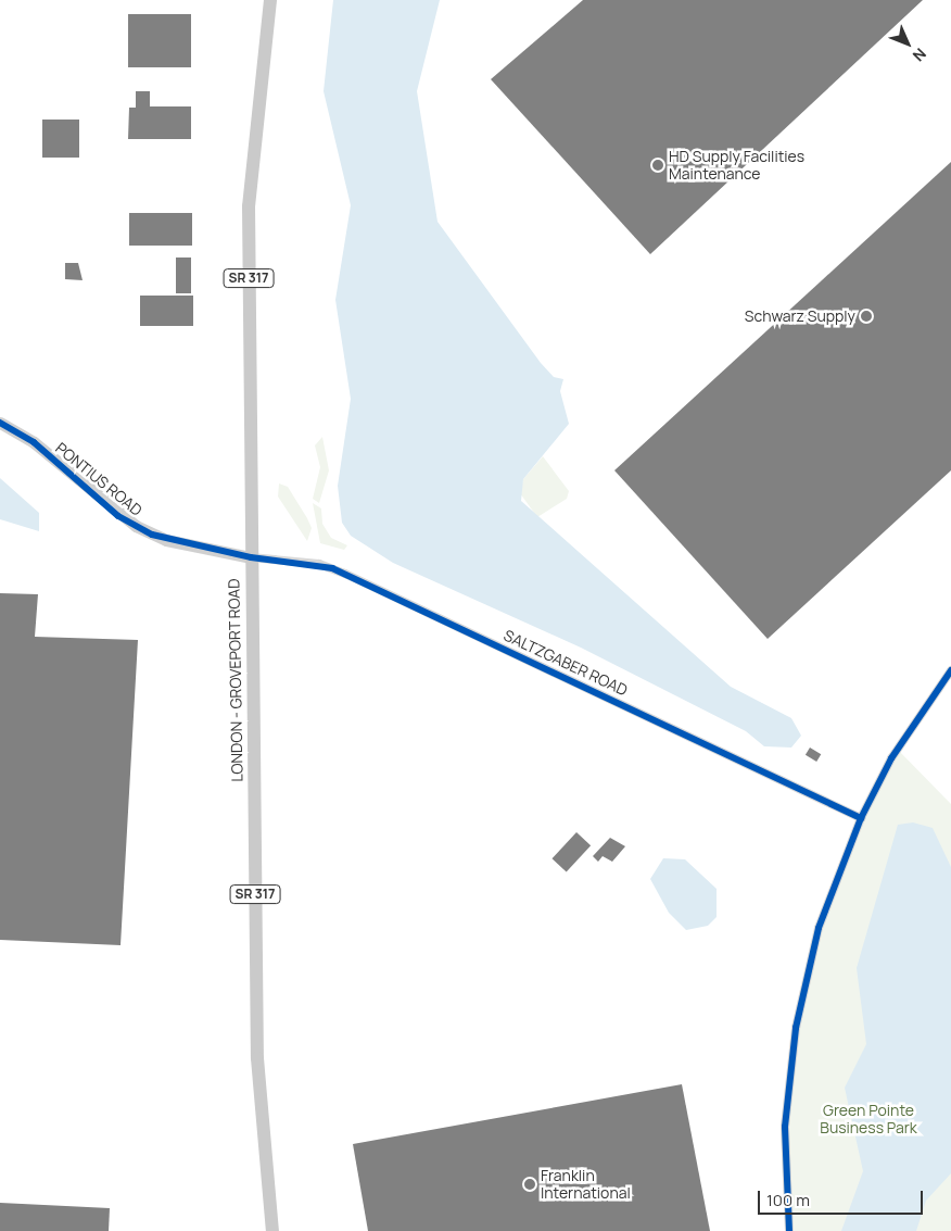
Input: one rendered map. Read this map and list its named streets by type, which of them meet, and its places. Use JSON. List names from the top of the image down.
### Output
{
  "streets": {
    "main road": ["SR 317", "LONDON - GROVEPORT ROAD"],
    "street": ["PONTIUS ROAD", "SALTZGABER ROAD"]
  },
  "crossings": [
    ["PONTIUS ROAD", "SALTZGABER ROAD"],
    ["PONTIUS ROAD", "LONDON - GROVEPORT ROAD"],
    ["SALTZGABER ROAD", "LONDON - GROVEPORT ROAD"]
  ],
  "parks": ["Green Pointe Business Park"],
  "places": ["HD Supply Facilities Maintenance", "Schwarz Supply", "Franklin International"],
  "scale_bar": "100 m",
  "north": "bottom right"
}
